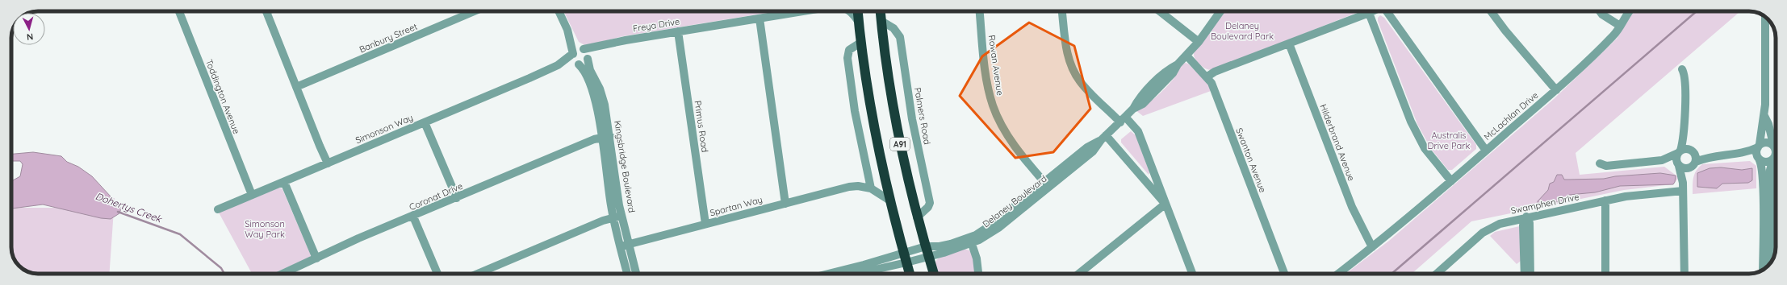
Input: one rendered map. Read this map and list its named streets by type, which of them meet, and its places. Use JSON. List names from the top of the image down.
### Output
{
  "streets": {
    "highway": ["A91"],
    "street": [
      "Freya Drive",
      "Banbury Street",
      "Rowan Avenue",
      "Toddington Avenue",
      "Palmers Road",
      "McLachlan Drive",
      "Primus Road",
      "Simonson Way",
      "Hilderbrand Avenue",
      "Swanton Avenue",
      "Kingsbridge Boulevard",
      "Coronat Drive",
      "Delaney Boulevard",
      "Swamphen Drive",
      "Spartan Way"
    ]
  },
  "crossings": [
    ["Freya Drive", "Primus Road"],
    ["Freya Drive", "Simonson Way"],
    ["Freya Drive", "A91"],
    ["Freya Drive", "Kingsbridge Boulevard"],
    ["Rowan Avenue", "Delaney Boulevard"],
    ["Toddington Avenue", "Simonson Way"],
    ["Palmers Road", "A91"],
    ["McLachlan Drive", "Hilderbrand Avenue"],
    ["Primus Road", "Spartan Way"],
    ["Simonson Way", "Kingsbridge Boulevard"],
    ["A91", "Delaney Boulevard"],
    ["Swanton Avenue", "Delaney Boulevard"],
    ["Kingsbridge Boulevard", "Coronat Drive"],
    ["Kingsbridge Boulevard", "Spartan Way"]
  ],
  "water": ["Dohertys Creek"],
  "parks": ["Delaney Boulevard Park", "Australis Drive Park", "Simonson Way Park"],
  "north": "bottom"
}
